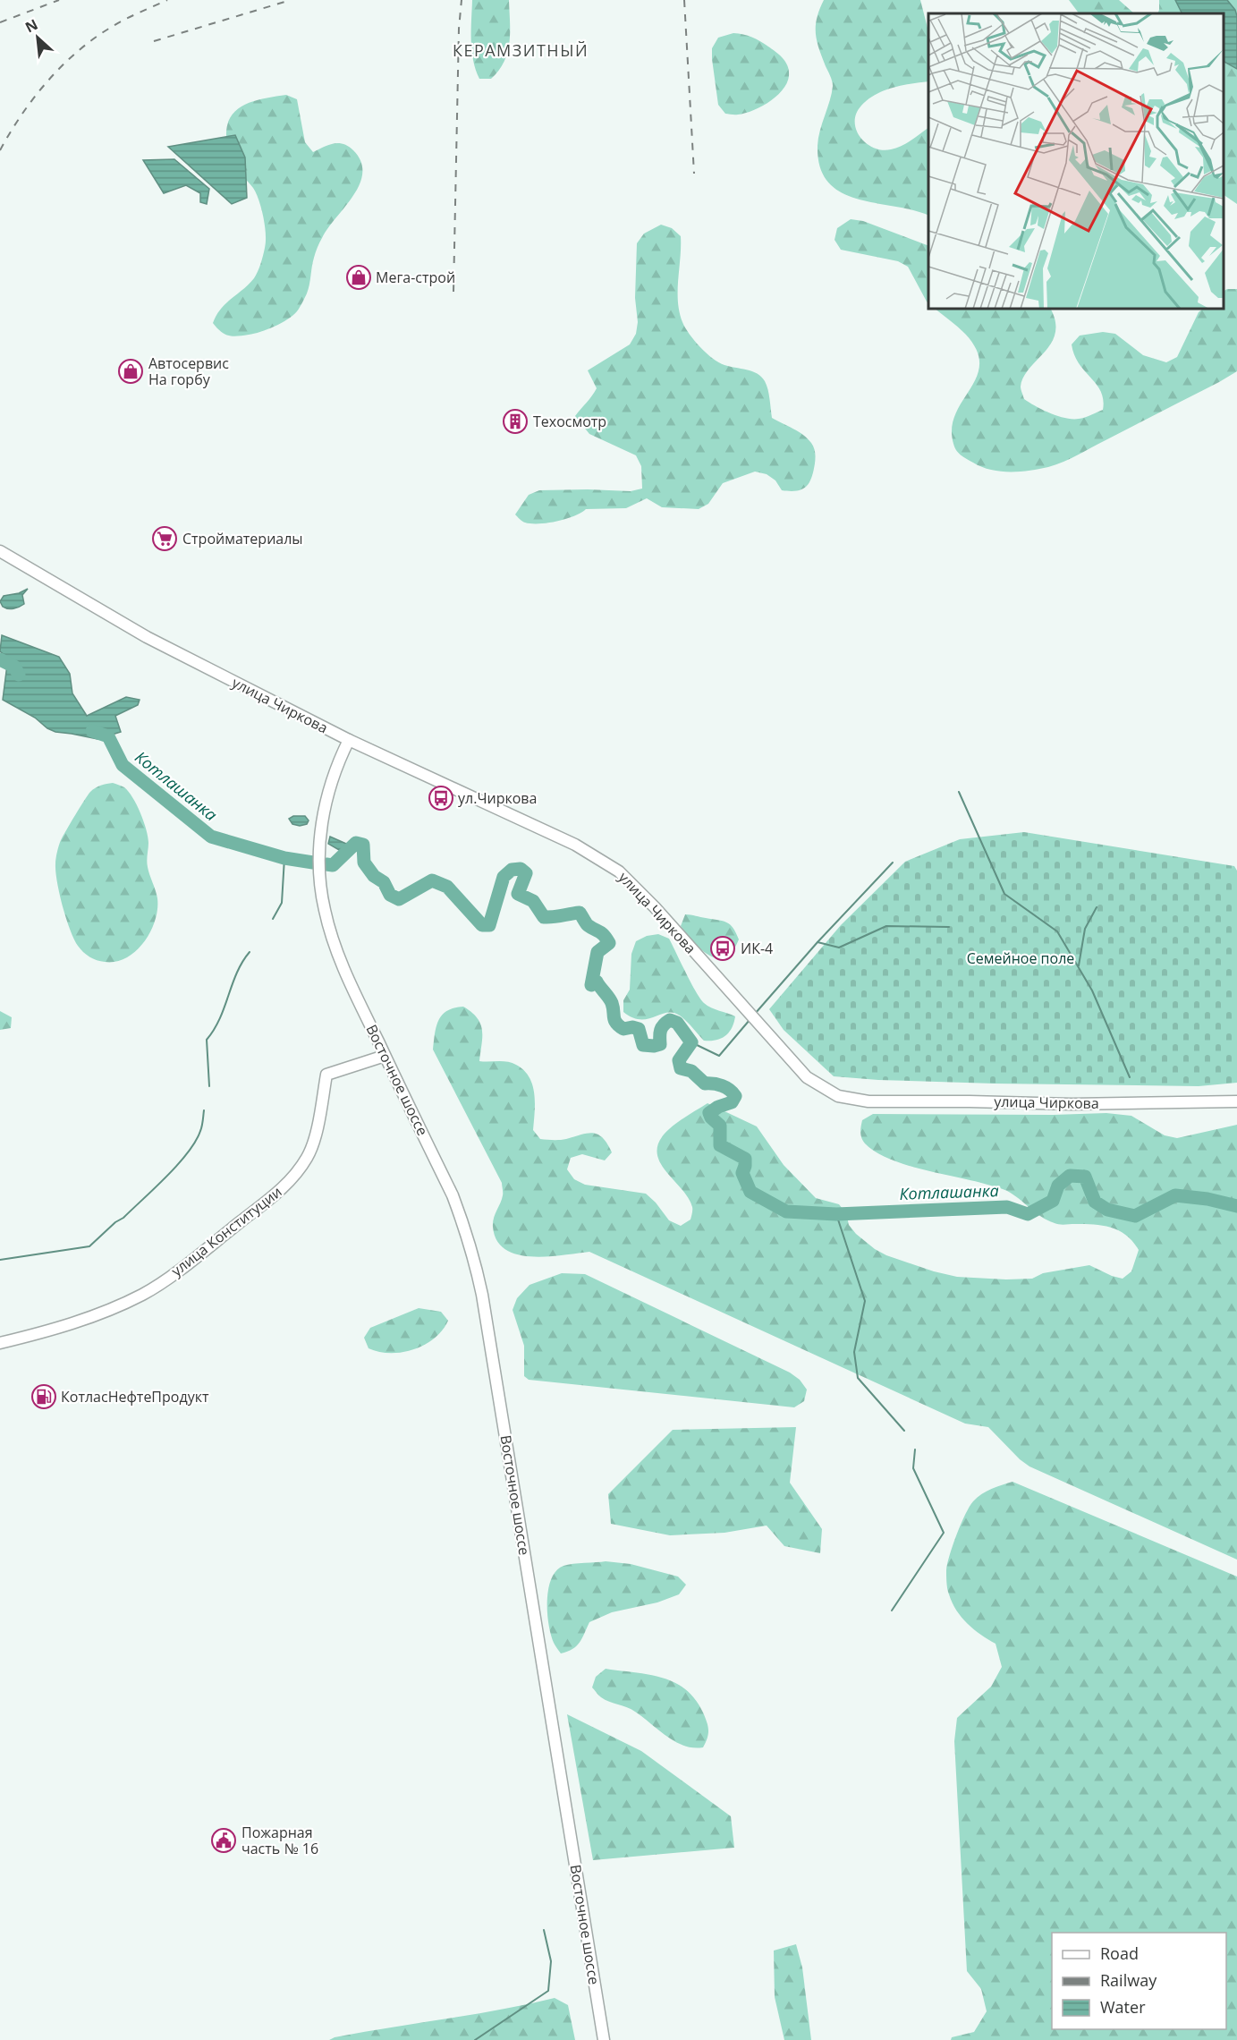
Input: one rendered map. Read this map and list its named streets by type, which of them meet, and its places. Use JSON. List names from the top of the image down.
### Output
{
  "streets": {
    "main road": ["улица Чиркова", "Восточное шоссе", "улица Конституции"]
  },
  "crossings": [
    ["улица Чиркова", "Восточное шоссе"],
    ["Восточное шоссе", "улица Конституции"]
  ],
  "districts": ["КЕРАМЗИТНЫЙ"],
  "water": ["Котлашанка"],
  "parks": ["Семейное поле"],
  "places": {
    "shop": ["Мега-строй", "Автосервис На горбу"],
    "building": ["Техосмотр"],
    "supermarket": ["Стройматериалы"],
    "bus stop": ["ул.Чиркова", "ИК-4"],
    "fuel station": ["КотласНефтеПродукт"],
    "public building": ["Пожарная часть № 16"]
  },
  "legend": ["Road", "Railway", "Water"],
  "north": "top left"
}
